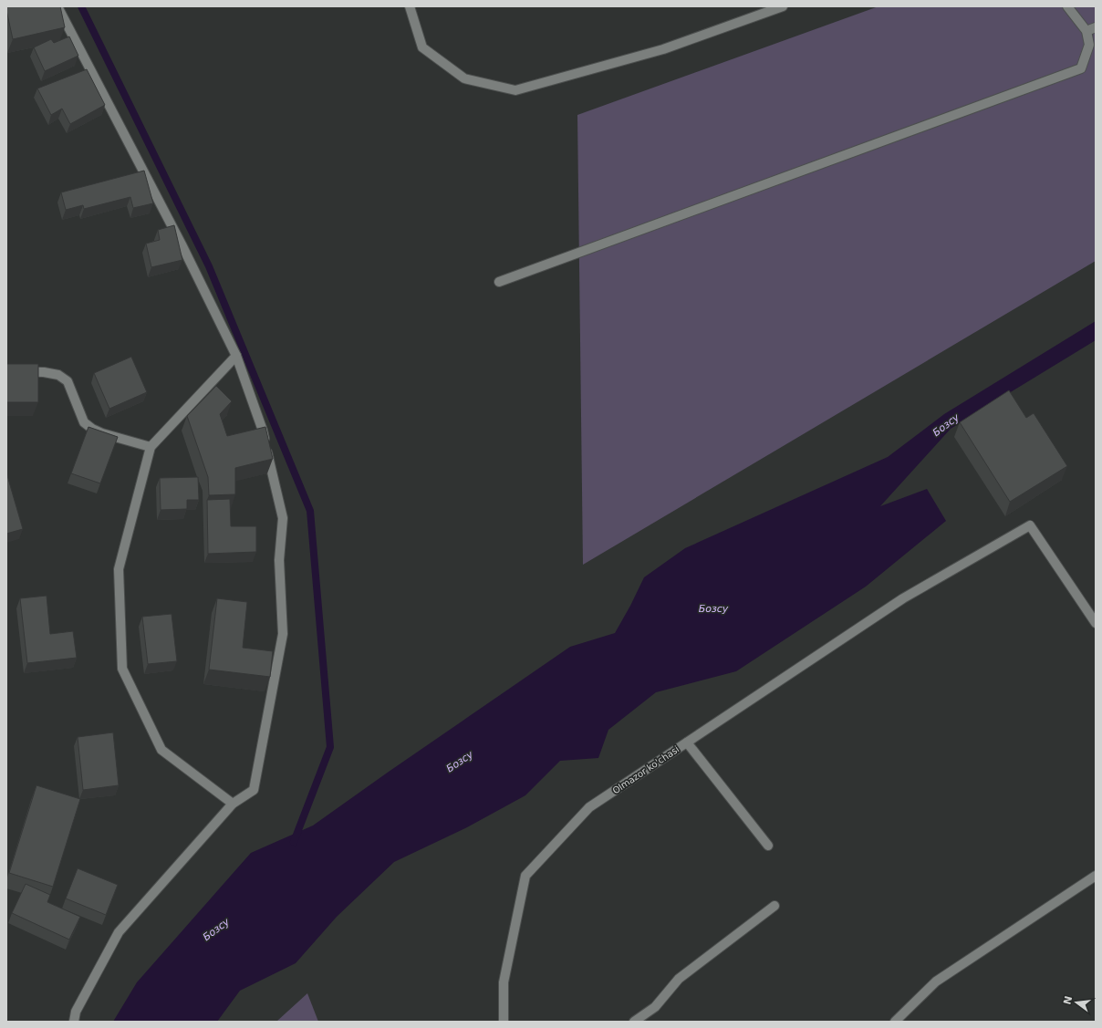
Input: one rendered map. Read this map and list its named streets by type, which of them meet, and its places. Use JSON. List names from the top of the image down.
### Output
{
  "streets": {
    "street": ["Olmazor ko'chasi"]
  },
  "water": ["Бозсу"],
  "north": "left"
}
